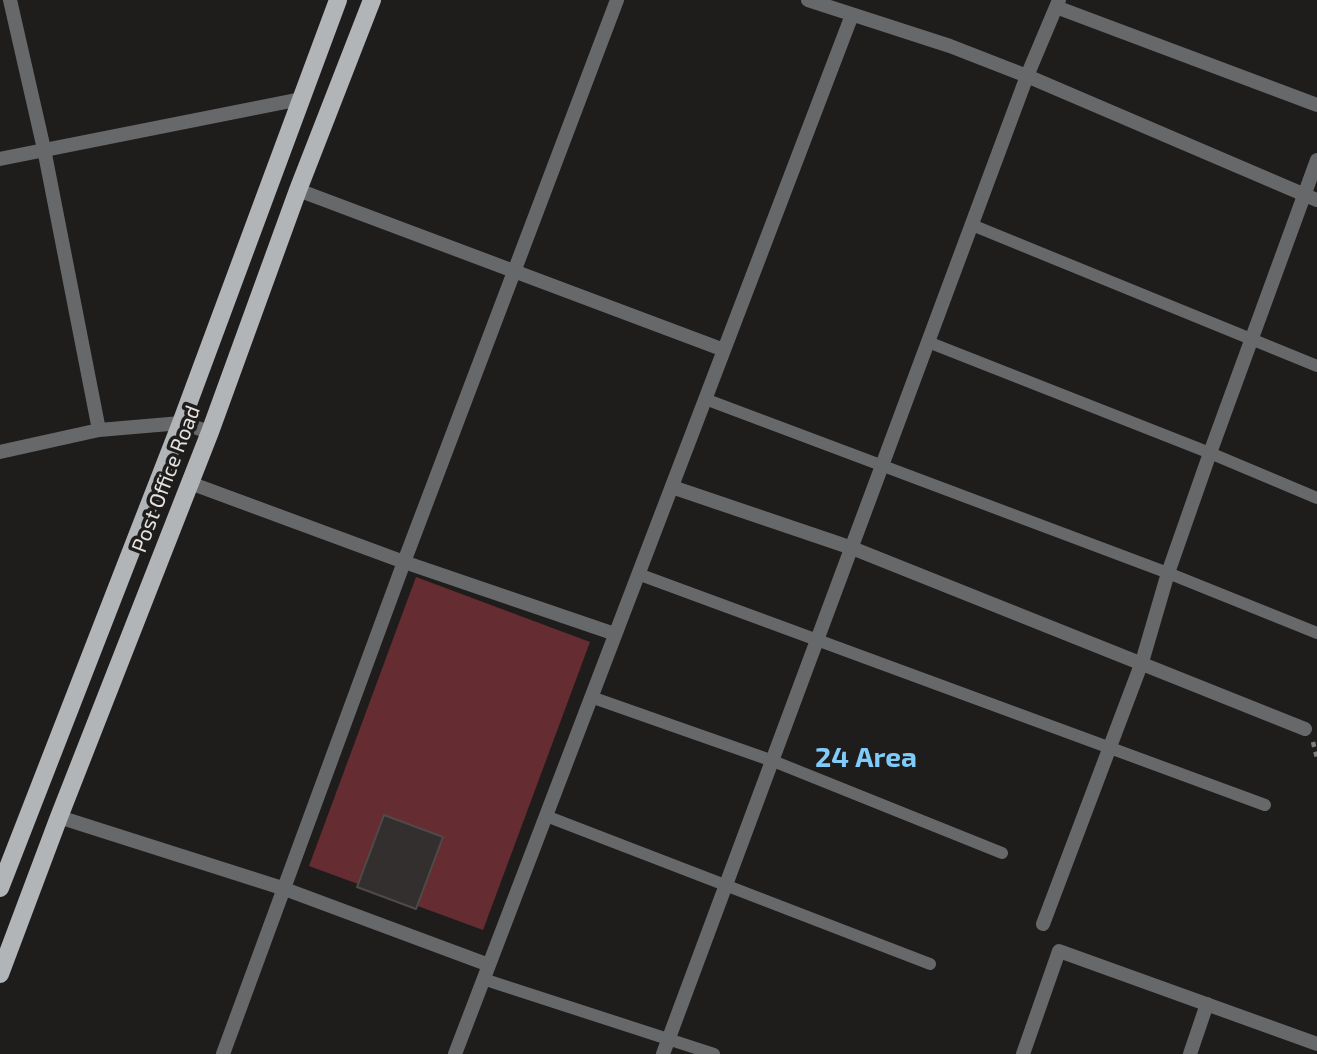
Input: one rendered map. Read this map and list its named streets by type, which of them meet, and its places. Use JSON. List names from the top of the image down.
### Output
{
  "streets": {
    "main road": ["Post Office Road"]
  },
  "districts": ["24 Area"]
}
